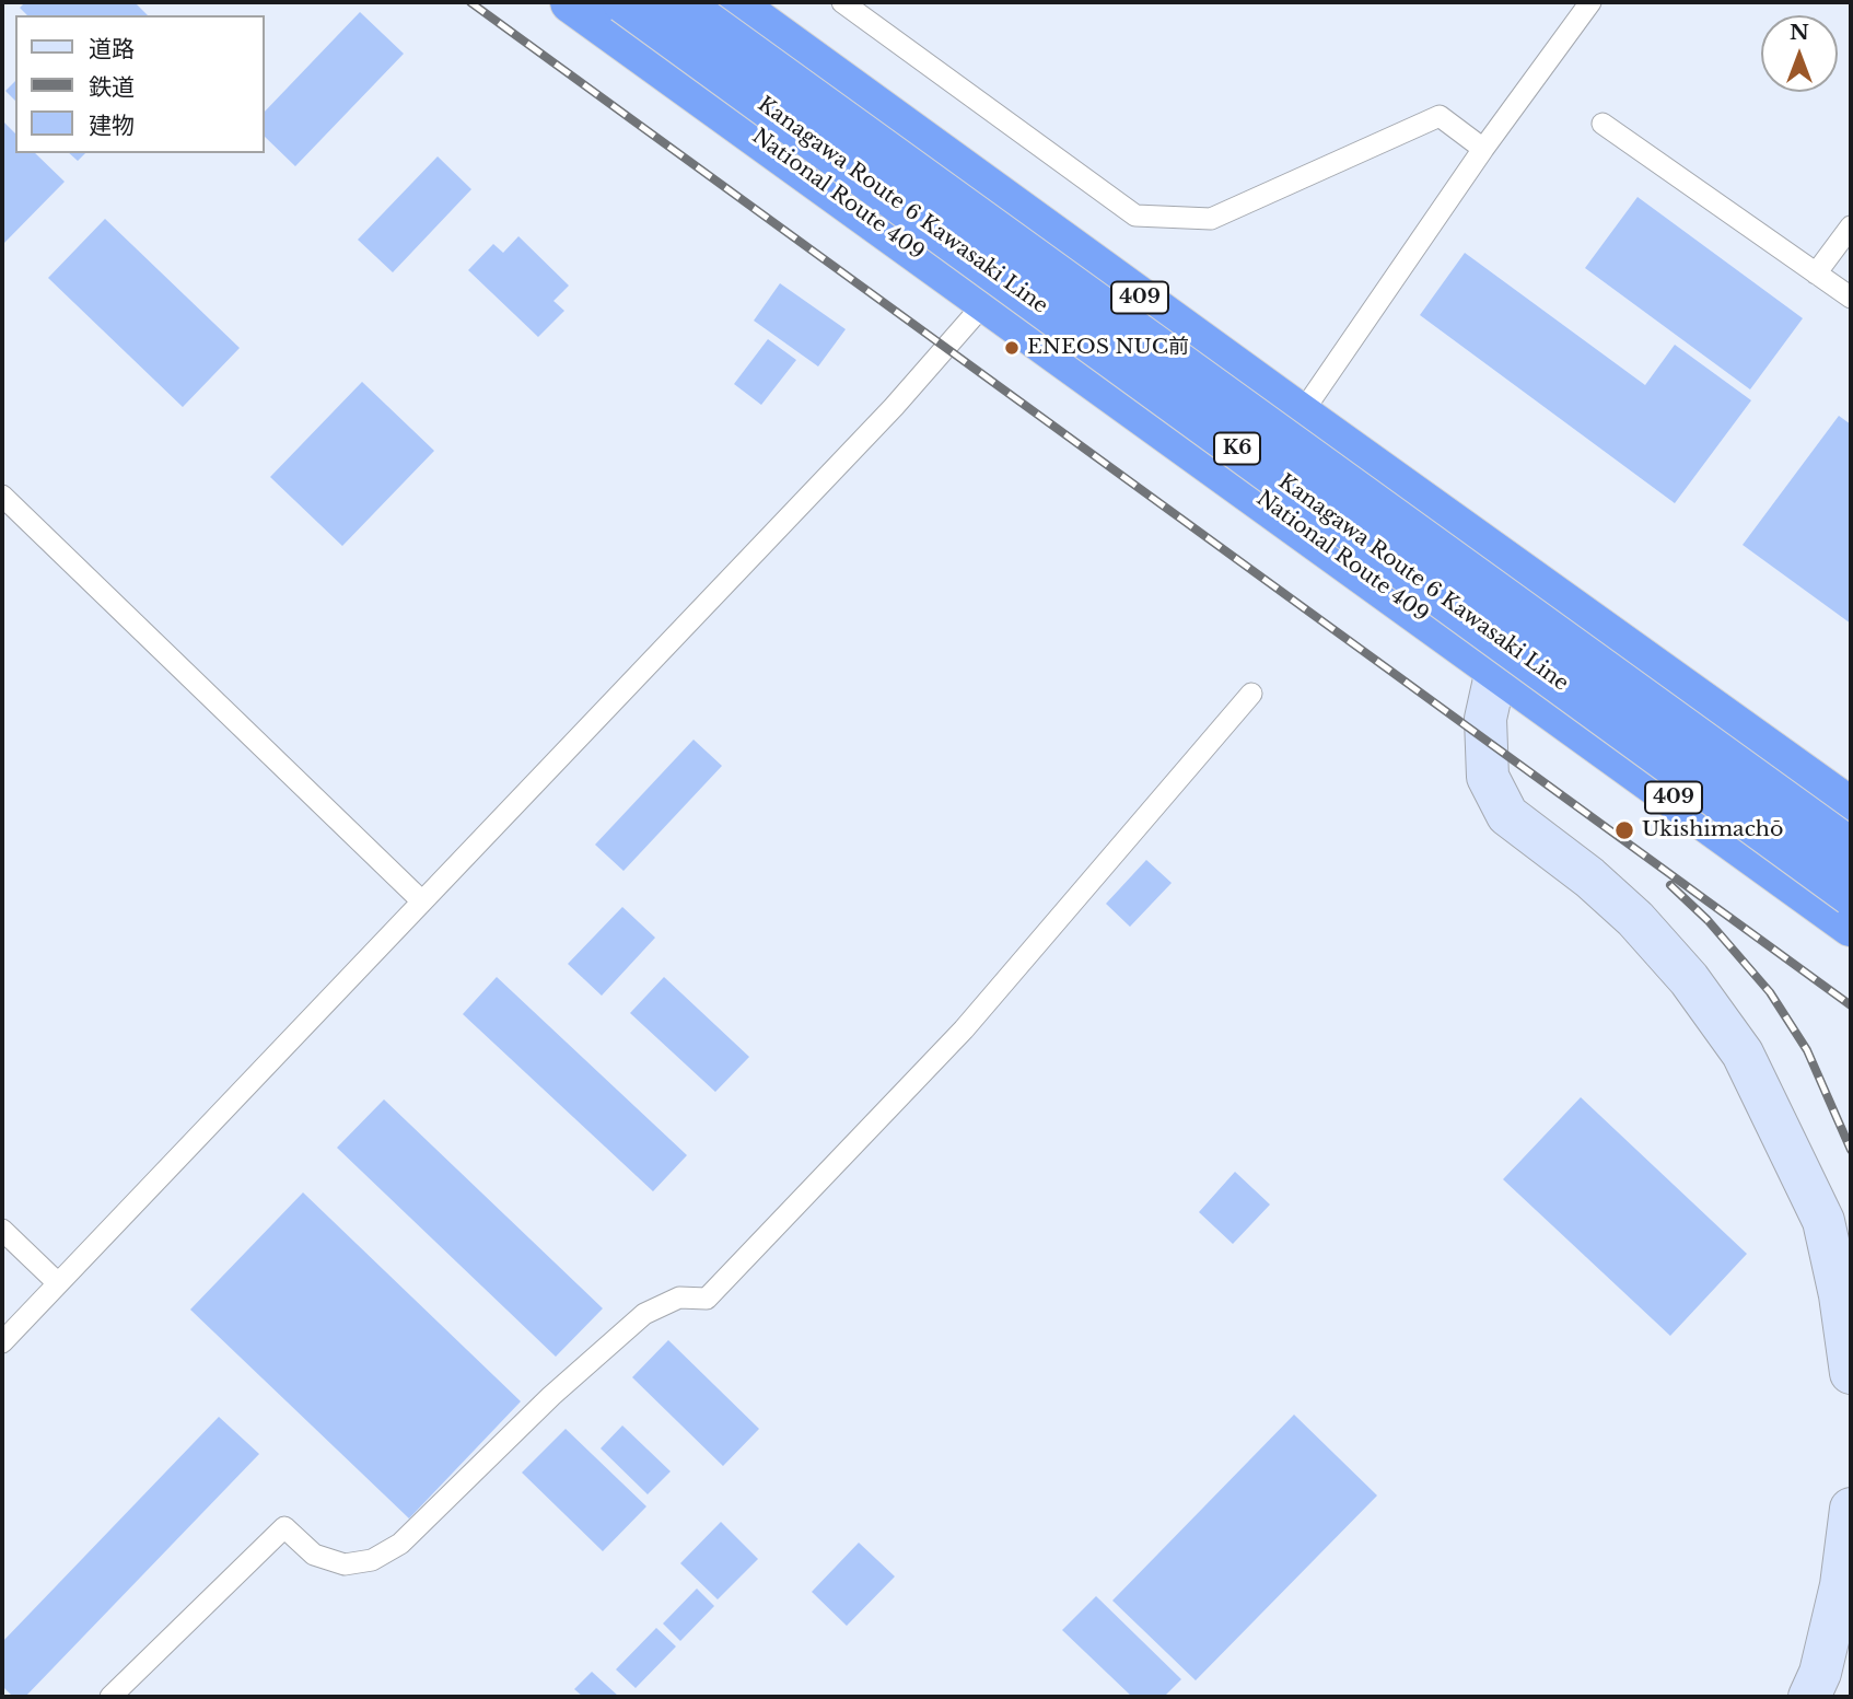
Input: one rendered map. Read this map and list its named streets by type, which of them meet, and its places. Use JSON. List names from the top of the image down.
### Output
{
  "streets": {
    "highway": [
      "National Route 409",
      "Kanagawa Route 6 Kawasaki Line",
      "409",
      "K6"
    ]
  },
  "places": ["ENEOS NUC前", "Ukishimachō"],
  "legend": ["道路", "鉄道", "建物"],
  "north": "top"
}
